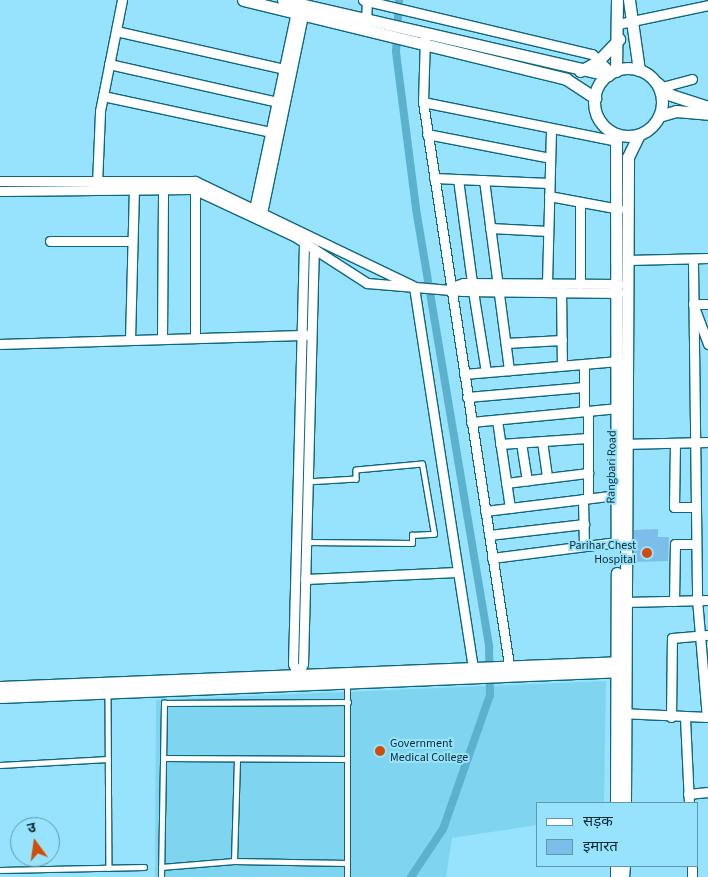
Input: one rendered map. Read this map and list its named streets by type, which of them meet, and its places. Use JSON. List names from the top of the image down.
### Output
{
  "streets": {
    "street": ["Rangbari Road"]
  },
  "places": ["Parihar Chest Hospital", "Government Medical College"],
  "legend": ["सड़क", "इमारत"],
  "north": "top"
}
